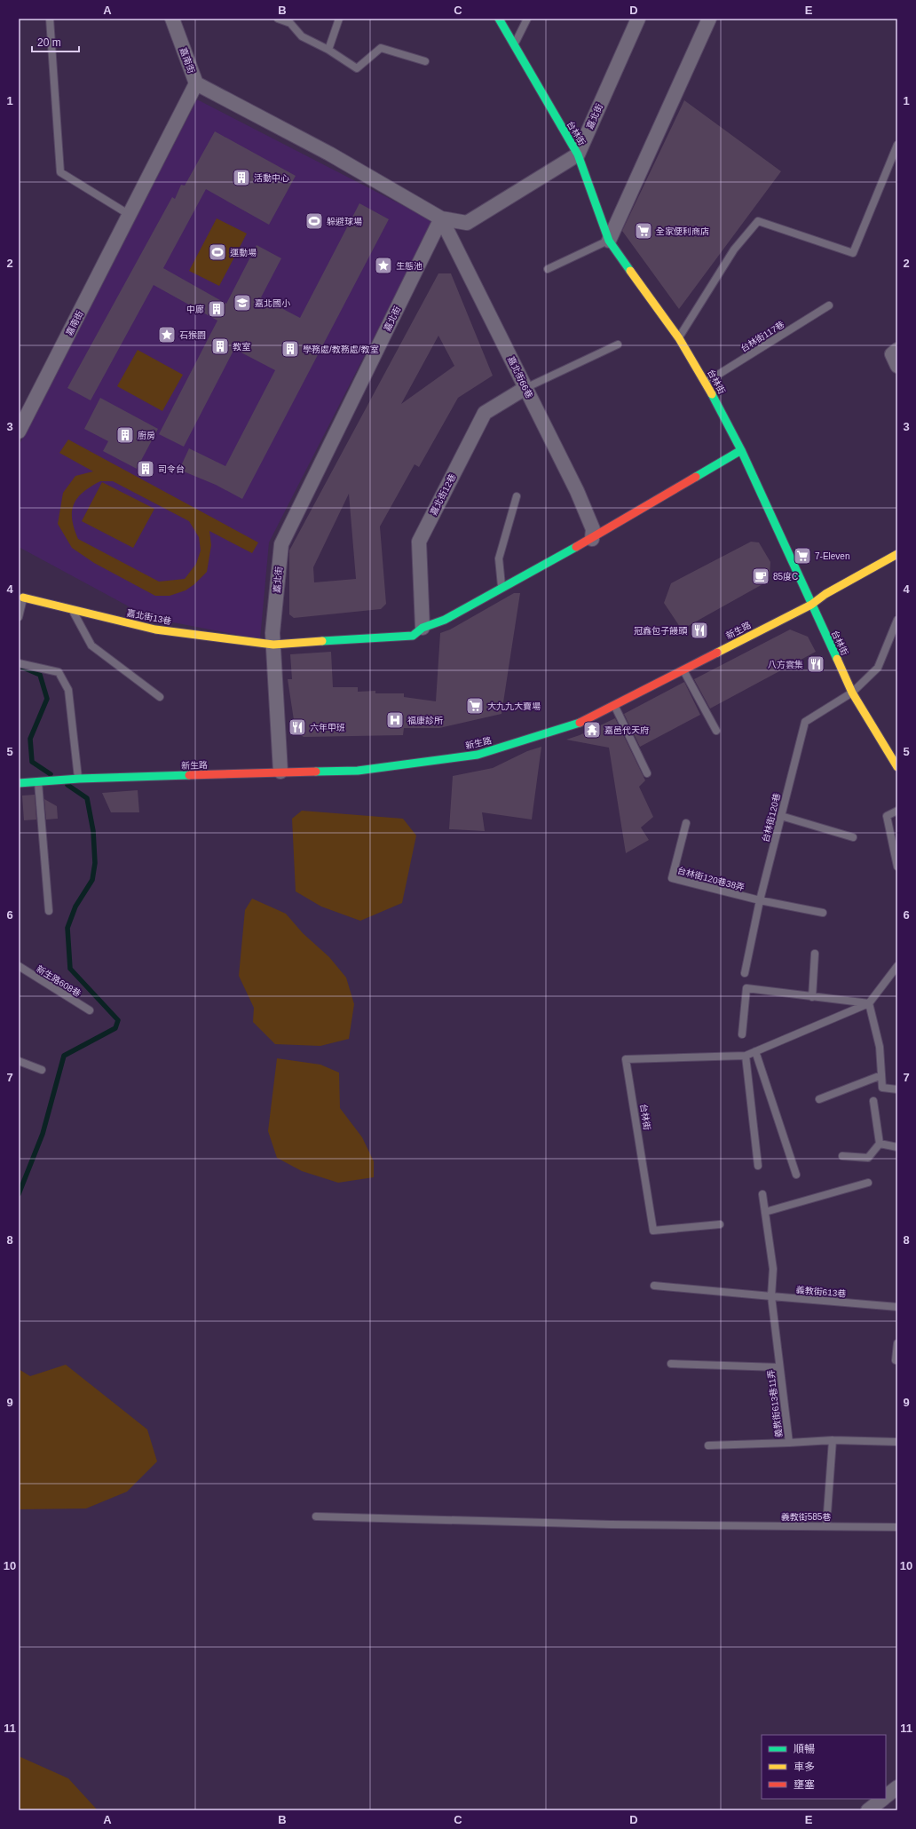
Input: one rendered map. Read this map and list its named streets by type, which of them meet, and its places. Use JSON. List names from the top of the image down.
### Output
{
  "streets": {
    "street": [
      "嘉南街",
      "嘉北街",
      "台林街",
      "嘉北街66巷",
      "嘉北街12巷",
      "嘉北街13巷",
      "新生路"
    ],
    "lane": [
      "台林街117巷",
      "台林街120巷",
      "台林街120巷38弄",
      "新生路608巷",
      "義教街613巷",
      "義教街613巷11弄",
      "義教街585巷"
    ]
  },
  "crossings": [
    ["嘉北街", "台林街"],
    ["嘉北街", "嘉北街66巷"],
    ["嘉北街", "嘉北街13巷"],
    ["嘉北街", "新生路"],
    ["台林街", "台林街117巷"],
    ["台林街", "新生路"],
    ["台林街", "台林街120巷"],
    ["嘉北街66巷", "嘉北街12巷"],
    ["台林街120巷", "台林街120巷38弄"],
    ["義教街613巷", "義教街613巷11弄"]
  ],
  "places": {
    "building": [
      "活動中心",
      "中廊",
      "教室",
      "學務處/教務處/教室",
      "廚房",
      "司令台"
    ],
    "sports": ["躲避球場", "運動場"],
    "supermarket": ["全家便利商店", "7-Eleven", "大九九大賣場"],
    "place": ["生態池", "石猴園"],
    "school or university": ["嘉北國小"],
    "cafe": ["85度C"],
    "restaurant": ["冠鑫包子饅頭", "八方雲集", "六年甲班"],
    "hospital": ["福康診所"],
    "temple": ["嘉邑代天府"]
  },
  "legend": ["順暢", "車多", "壅塞"],
  "scale_bar": "20 m",
  "grid": {
    "columns": [
      "A",
      "B",
      "C",
      "D",
      "E"
    ],
    "rows": [
      "1",
      "2",
      "3",
      "4",
      "5",
      "6",
      "7",
      "8",
      "9",
      "10",
      "11"
    ]
  }
}
